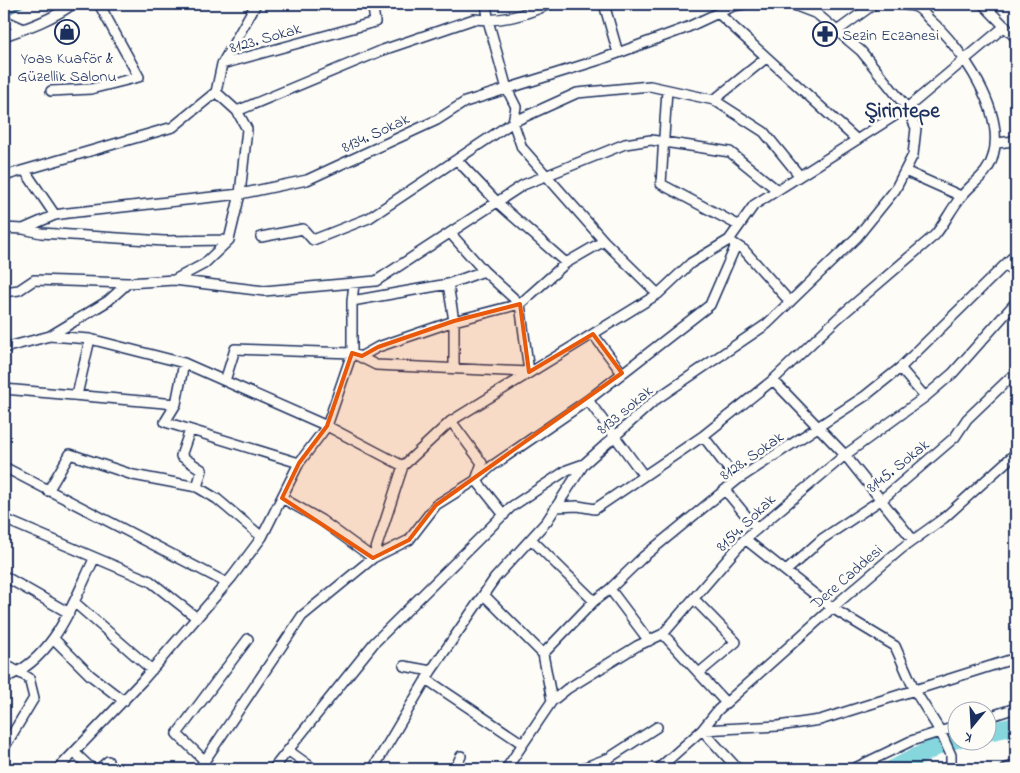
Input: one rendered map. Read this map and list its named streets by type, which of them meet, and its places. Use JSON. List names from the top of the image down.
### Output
{
  "streets": {
    "street": [
      "8123. Sokak",
      "8134. Sokak",
      "8133 sokak",
      "8128. Sokak",
      "8145. Sokak",
      "8154. Sokak",
      "Dere Caddesi"
    ]
  },
  "districts": ["Şirintepe"],
  "places": {
    "shop": ["Yoas Kuaför & Güzellik Salonu"],
    "pharmacy": ["Sezin Eczanesi"]
  },
  "north": "bottom"
}
